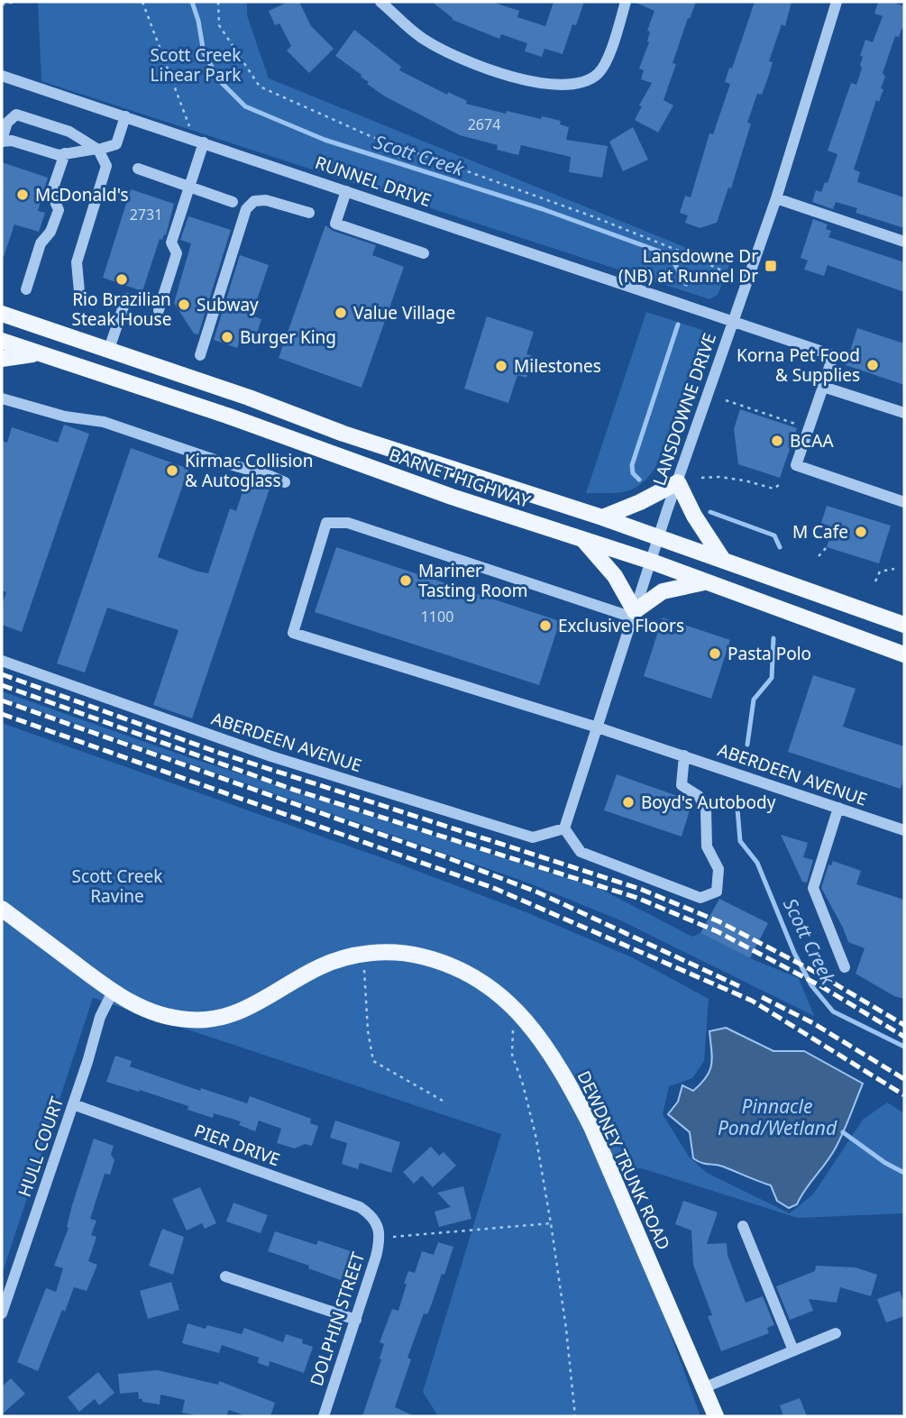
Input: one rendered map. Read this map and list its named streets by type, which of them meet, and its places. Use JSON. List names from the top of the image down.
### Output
{
  "streets": {
    "main road": ["BARNET HIGHWAY", "DEWDNEY TRUNK ROAD"],
    "street": [
      "RUNNEL DRIVE",
      "LANSDOWNE DRIVE",
      "ABERDEEN AVENUE",
      "PIER DRIVE",
      "HULL COURT",
      "DOLPHIN STREET"
    ]
  },
  "crossings": [
    ["RUNNEL DRIVE", "LANSDOWNE DRIVE"],
    ["LANSDOWNE DRIVE", "BARNET HIGHWAY"],
    ["LANSDOWNE DRIVE", "ABERDEEN AVENUE"],
    ["PIER DRIVE", "HULL COURT"],
    ["PIER DRIVE", "DOLPHIN STREET"],
    ["HULL COURT", "DEWDNEY TRUNK ROAD"]
  ],
  "water": ["Scott Creek", "Pinnacle Pond/Wetland"],
  "parks": ["Scott Creek Linear Park", "Scott Creek Ravine"],
  "places": {
    "other": [
      "McDonald's",
      "Rio Brazilian Steak House",
      "Subway",
      "Value Village",
      "Burger King",
      "Korna Pet Food & Supplies",
      "Milestones",
      "BCAA",
      "Kirmac Collision & Autoglass",
      "M Cafe",
      "Mariner Tasting Room",
      "Exclusive Floors",
      "Pasta Polo",
      "Boyd's Autobody"
    ],
    "transit": ["Lansdowne Dr (NB) at Runnel Dr"]
  },
  "house_numbers": ["2674", "2731", "1100"]
}
